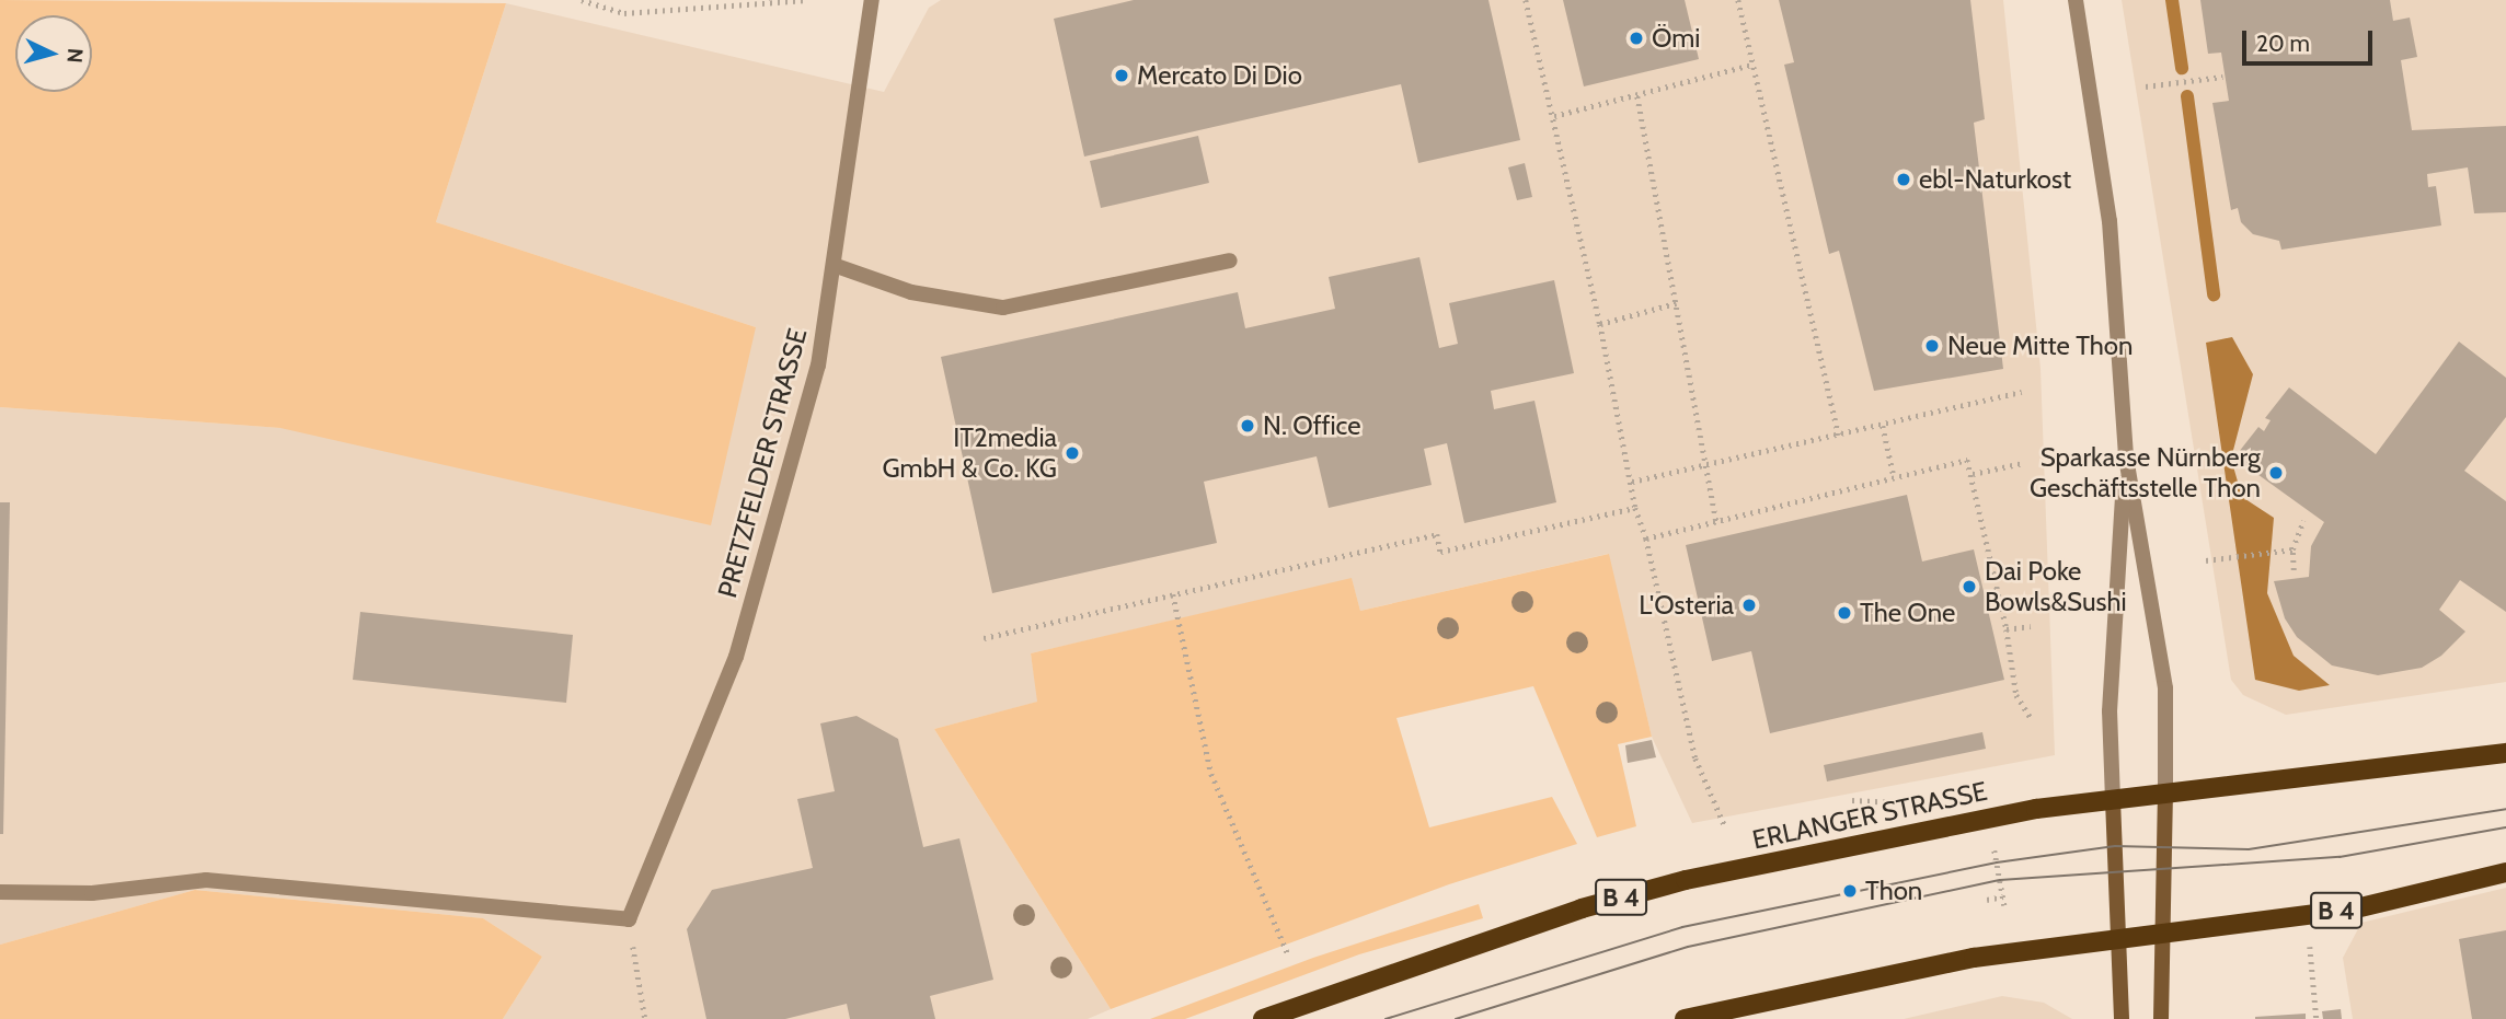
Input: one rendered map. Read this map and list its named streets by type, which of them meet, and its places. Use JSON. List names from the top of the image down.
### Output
{
  "streets": {
    "main road": ["ERLANGER STRASSE", "B 4"],
    "street": ["PRETZFELDER STRASSE"]
  },
  "places": [
    "Ömi",
    "Mercato Di Dio",
    "ebl-Naturkost",
    "Neue Mitte Thon",
    "N. Office",
    "IT2media GmbH & Co. KG",
    "Sparkasse Nürnberg Geschäftsstelle Thon",
    "Dai Poke Bowls&Sushi",
    "L'Osteria",
    "The One",
    "Thon"
  ],
  "scale_bar": "20 m",
  "north": "right"
}
